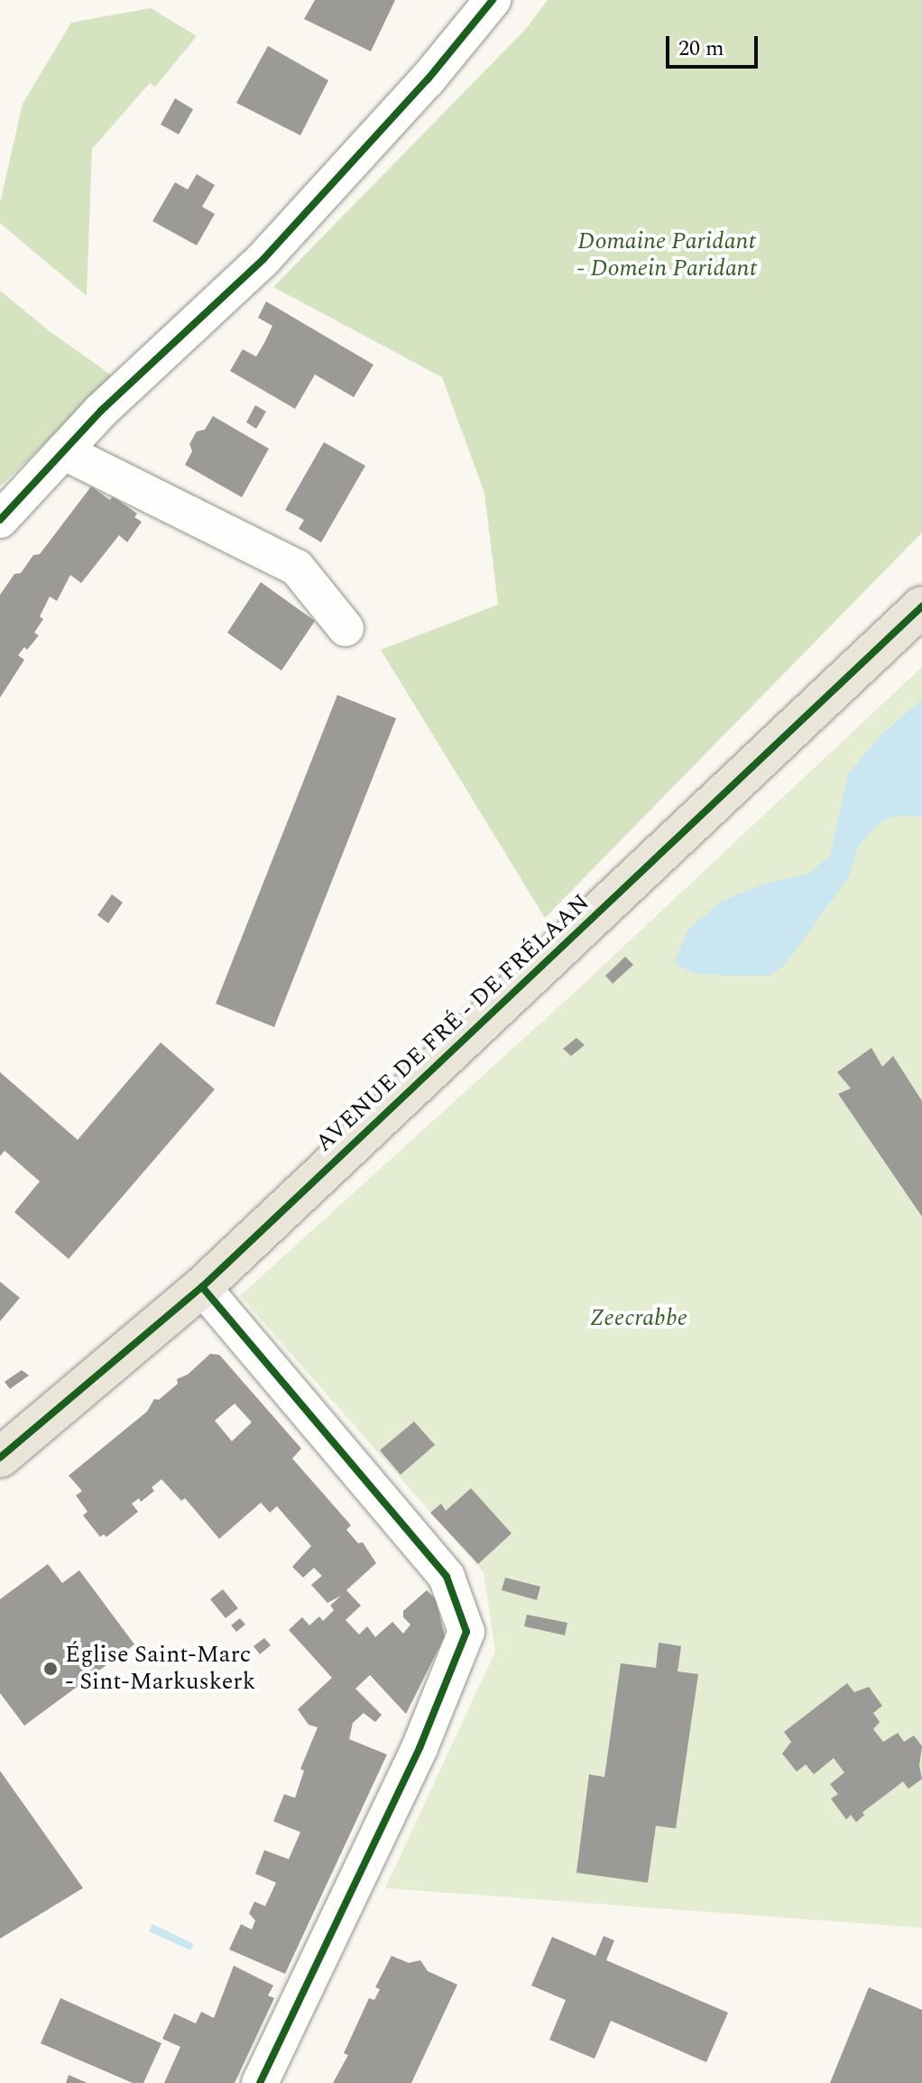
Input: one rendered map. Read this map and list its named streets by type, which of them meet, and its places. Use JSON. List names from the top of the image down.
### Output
{
  "streets": {
    "main road": ["AVENUE DE FRÉ - DE FRÉLAAN"]
  },
  "parks": ["Domaine Paridant - Domein Paridant", "Zeecrabbe"],
  "places": ["Église Saint-Marc - Sint-Markuskerk"],
  "scale_bar": "20 m"
}
